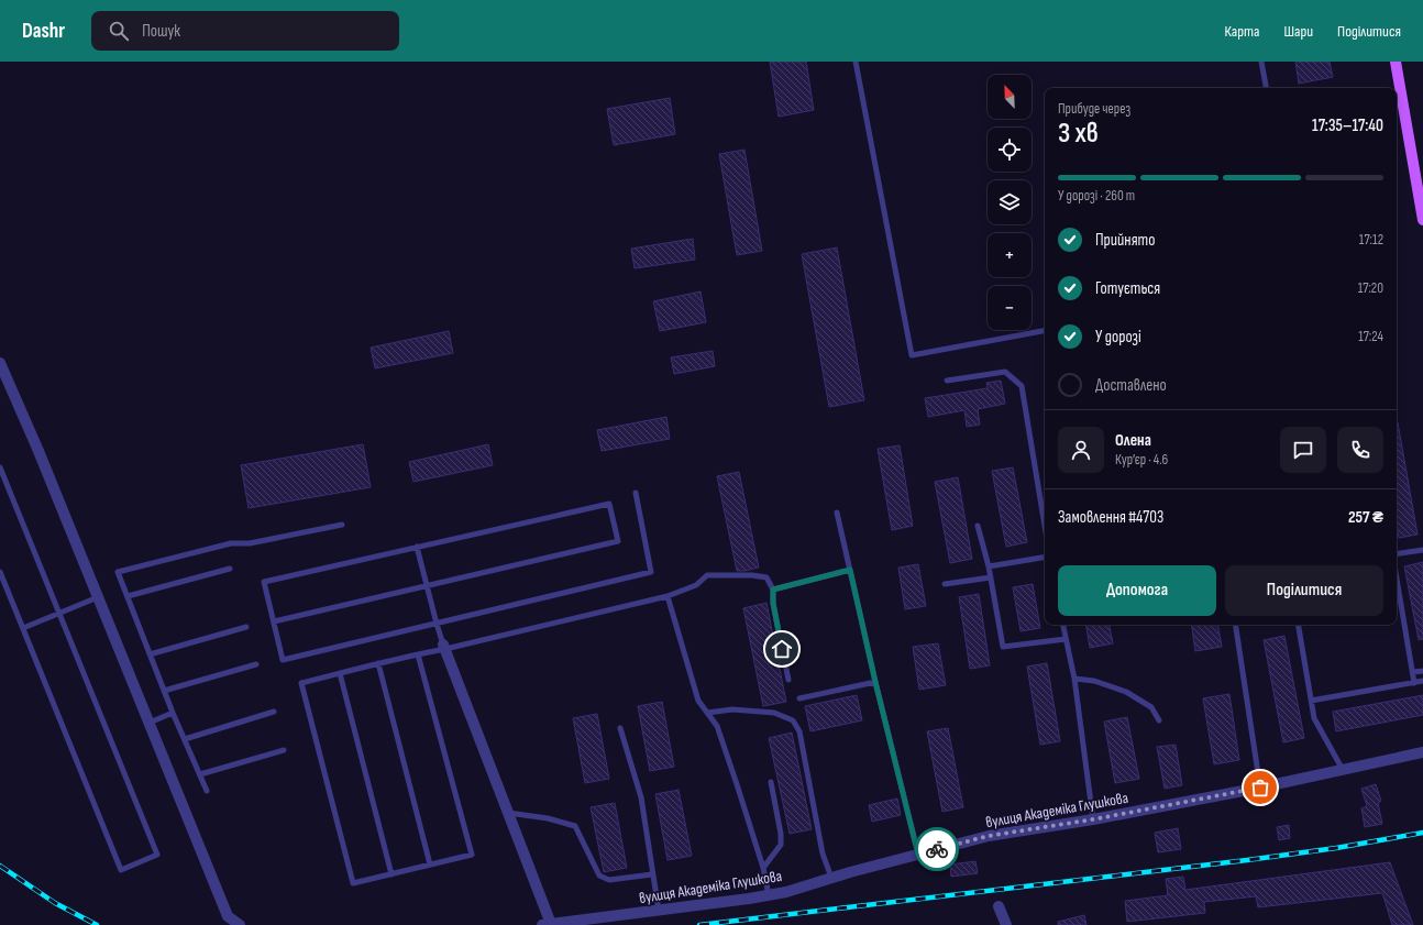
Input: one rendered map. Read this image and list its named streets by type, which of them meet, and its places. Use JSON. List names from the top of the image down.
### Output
{
  "streets": {
    "street": ["вулиця Академіка Глушкова"]
  },
  "north": "top left",
  "page": {
    "header": "Dashr",
    "search": "Пошук",
    "nav": ["Карта", "Шари", "Поділитися"],
    "map_buttons": ["+", "−"],
    "heading": ["3 хв", "Прибуде через", "17:35–17:40"],
    "panel": [
      "Олена",
      "Кур’єр · 4.6",
      "Замовлення #4703",
      "257 ₴"
    ],
    "bar": "У дорозі · 260 m",
    "list": [
      ["Прийнято", "17:12"],
      ["Готується", "17:20"],
      ["У дорозі", "17:24"],
      "Доставлено"
    ],
    "buttons": ["Допомога", "Поділитися"]
  }
}
